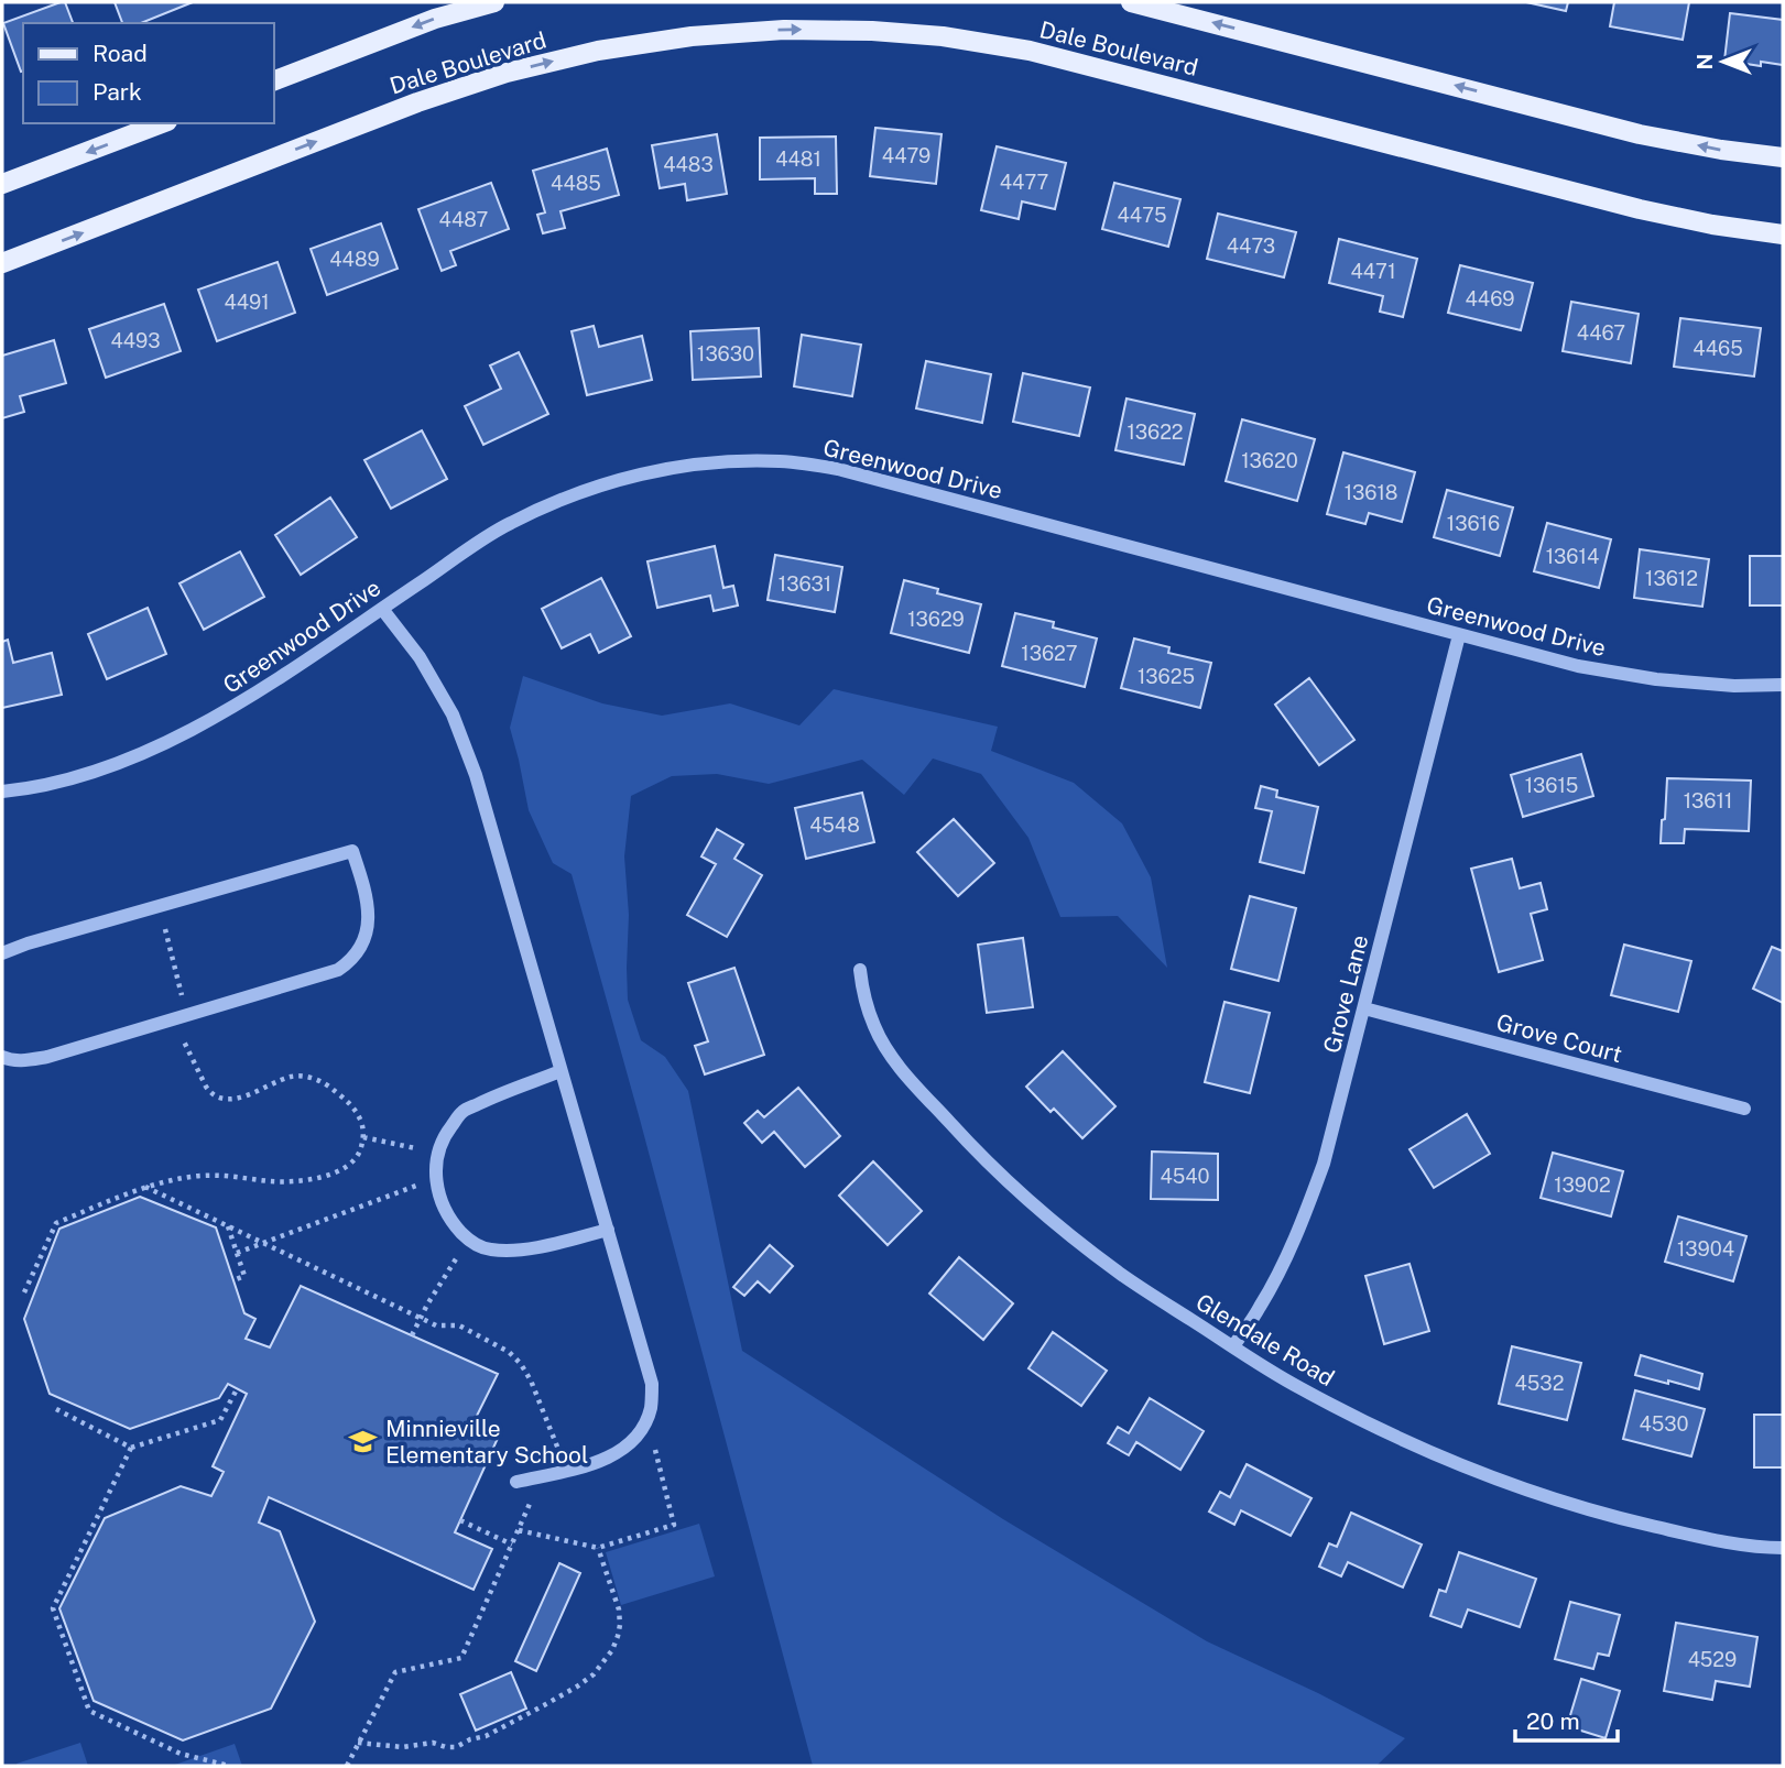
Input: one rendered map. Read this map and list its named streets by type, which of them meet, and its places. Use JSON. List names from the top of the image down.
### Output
{
  "streets": {
    "main road": ["Dale Boulevard"],
    "street": [
      "Greenwood Drive",
      "Grove Lane",
      "Grove Court",
      "Glendale Road"
    ]
  },
  "crossings": [
    ["Greenwood Drive", "Grove Lane"],
    ["Grove Lane", "Grove Court"],
    ["Grove Lane", "Glendale Road"]
  ],
  "places": {
    "school or university": ["Minnieville Elementary School"]
  },
  "house_numbers": [
    "4479",
    "4481",
    "4483",
    "4477",
    "4485",
    "4475",
    "4487",
    "4473",
    "4489",
    "4471",
    "4469",
    "4491",
    "4467",
    "4493",
    "4465",
    "13630",
    "13622",
    "13620",
    "13618",
    "13616",
    "13614",
    "13612",
    "13631",
    "13629",
    "13627",
    "13625",
    "13615",
    "13611",
    "4548",
    "4540",
    "13902",
    "13904",
    "4532",
    "4530",
    "4529"
  ],
  "legend": ["Road", "Park"],
  "scale_bar": "20 m",
  "north": "left"
}
